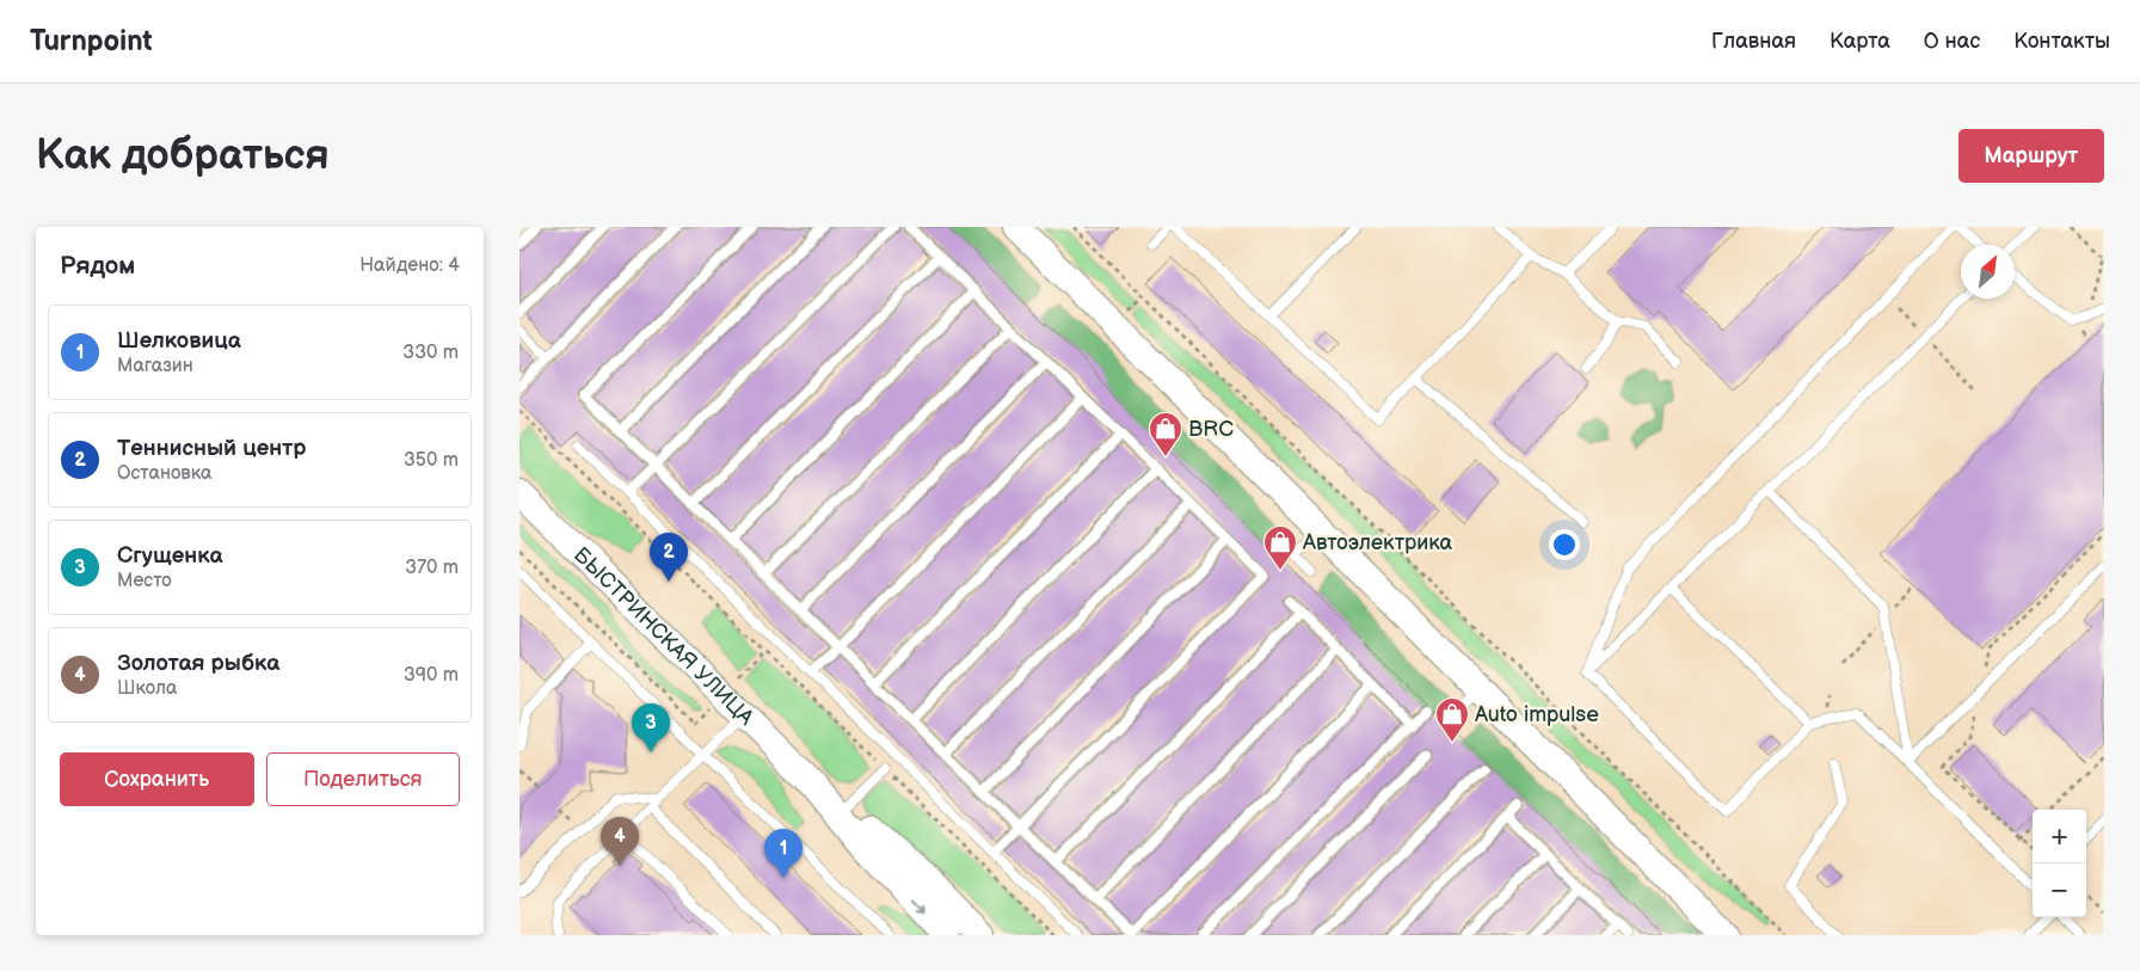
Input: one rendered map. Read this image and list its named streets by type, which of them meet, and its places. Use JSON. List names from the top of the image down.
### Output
{
  "streets": {
    "main road": ["БЫСТРИНСКАЯ УЛИЦА"]
  },
  "places": {
    "shop": ["BRC", "Автоэлектрика", "Auto impulse"]
  },
  "north": "top right",
  "page": {
    "header": "Turnpoint",
    "nav": [
      "Главная",
      "Карта",
      "О нас",
      "Контакты"
    ],
    "buttons": [
      "Маршрут",
      ["Сохранить", "Поделиться"]
    ],
    "title": "Как добраться",
    "heading": ["Рядом", "Найдено: 4"],
    "list": [
      {
        "mark": "1",
        "name": "Шелковица",
        "note": "Магазин",
        "value": "330 m"
      },
      {
        "mark": "2",
        "name": "Теннисный центр",
        "note": "Остановка",
        "value": "350 m"
      },
      {
        "mark": "3",
        "name": "Сгущенка",
        "note": "Место",
        "value": "370 m"
      },
      {
        "mark": "4",
        "name": "Золотая рыбка",
        "note": "Школа",
        "value": "390 m"
      }
    ],
    "pins": [
      "2",
      "3",
      "4",
      "1"
    ],
    "map_buttons": ["+", "−"]
  }
}
